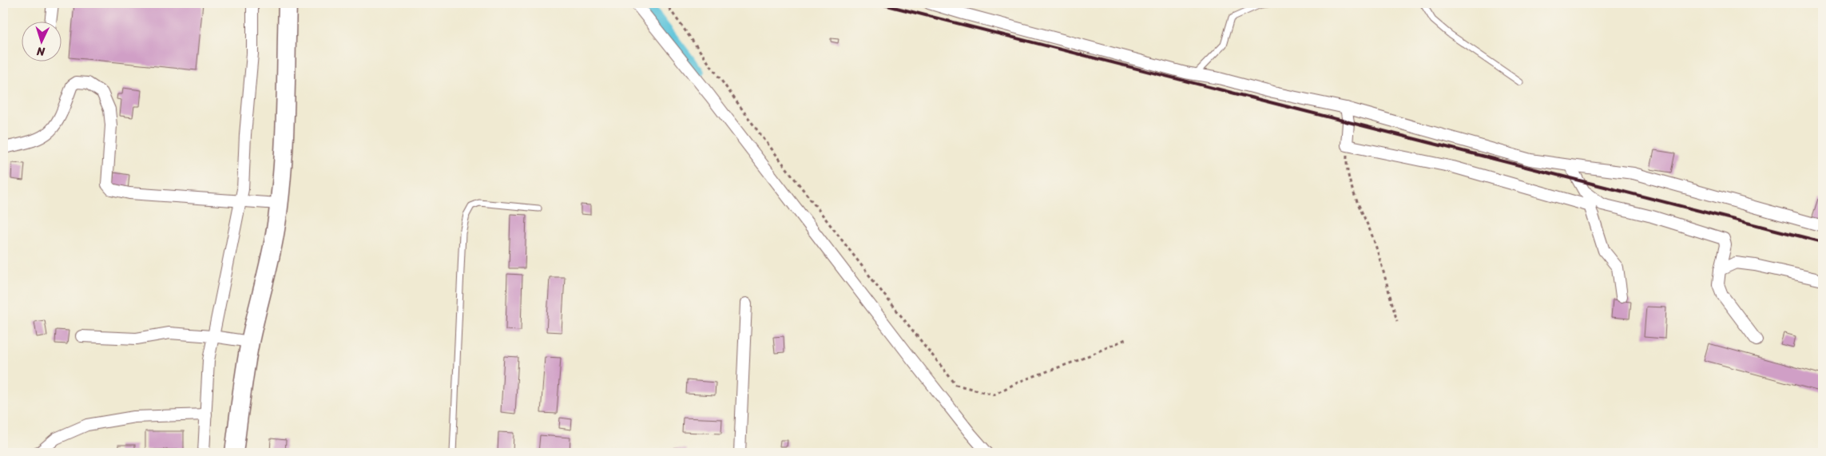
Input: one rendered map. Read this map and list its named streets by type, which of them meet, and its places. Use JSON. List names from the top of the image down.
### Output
{
  "north": "bottom"
}
